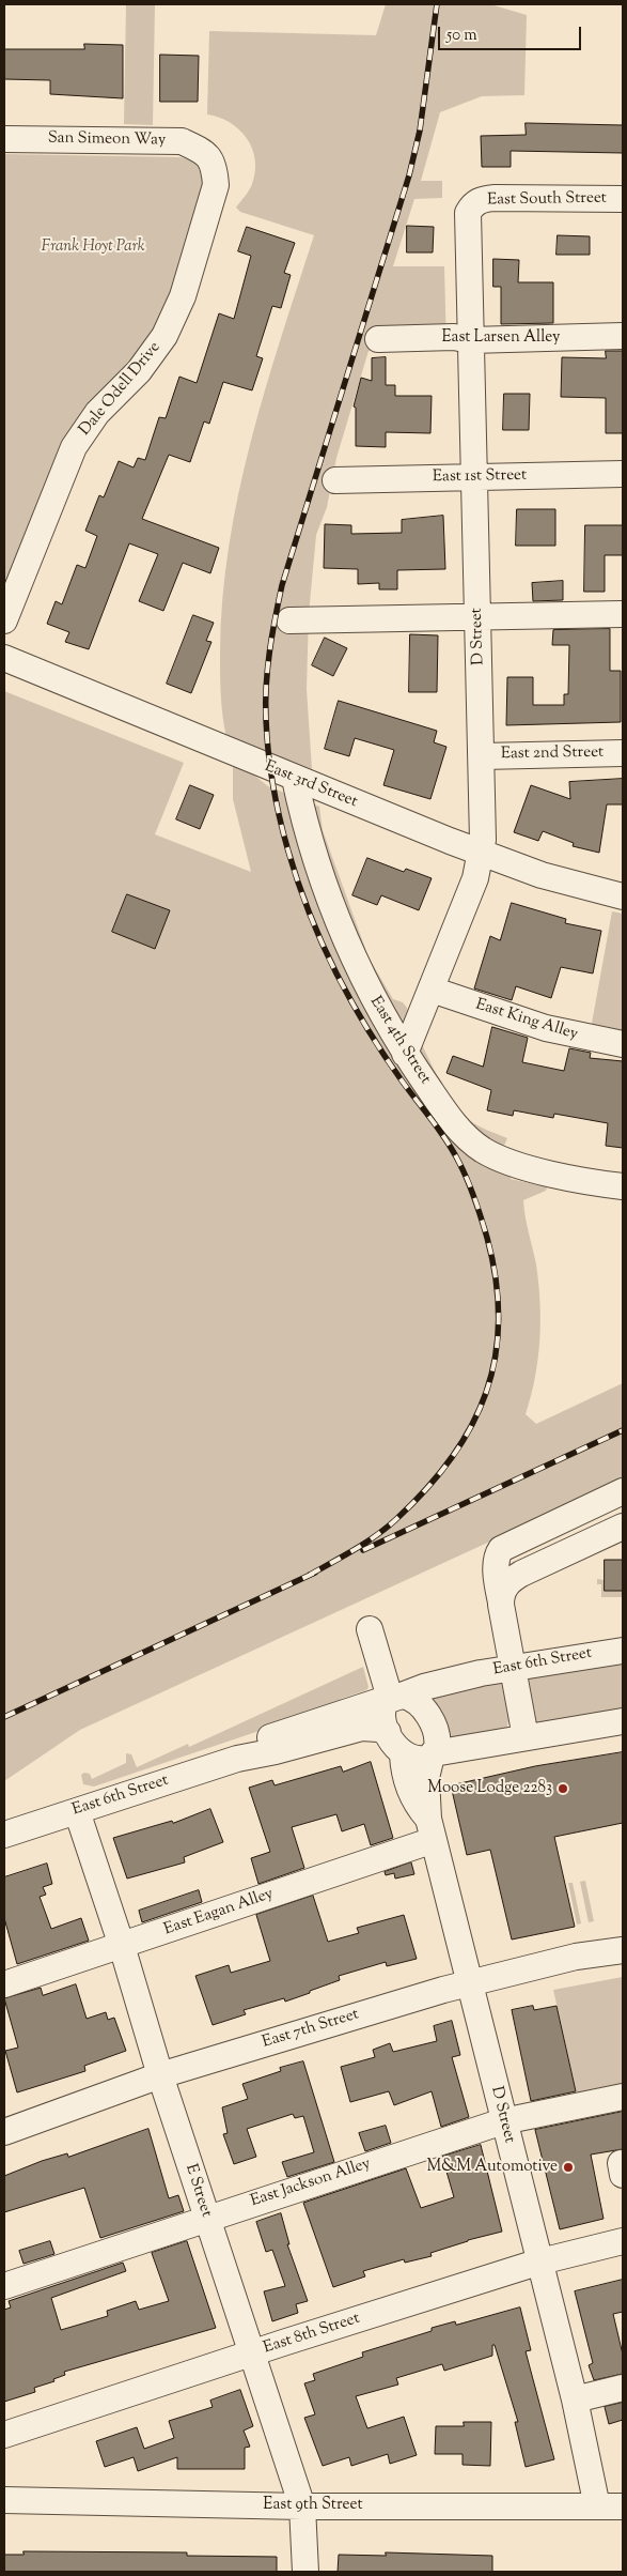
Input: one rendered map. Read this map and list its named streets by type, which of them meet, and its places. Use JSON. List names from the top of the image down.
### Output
{
  "streets": {
    "street": [
      "San Simeon Way",
      "East South Street",
      "East Larsen Alley",
      "Dale Odell Drive",
      "East 1st Street",
      "D Street",
      "East 2nd Street",
      "East 3rd Street",
      "East King Alley",
      "East 4th Street",
      "East 6th Street",
      "East Eagan Alley",
      "East 7th Street",
      "East Jackson Alley",
      "E Street",
      "East 8th Street",
      "East 9th Street"
    ]
  },
  "crossings": [
    ["San Simeon Way", "Dale Odell Drive"],
    ["East South Street", "D Street"],
    ["East Larsen Alley", "D Street"],
    ["East 1st Street", "D Street"],
    ["D Street", "East 2nd Street"],
    ["D Street", "East 3rd Street"],
    ["D Street", "East King Alley"],
    ["D Street", "East 4th Street"],
    ["D Street", "East 6th Street"],
    ["D Street", "East Eagan Alley"],
    ["D Street", "East 7th Street"],
    ["D Street", "East Jackson Alley"],
    ["D Street", "East 8th Street"],
    ["D Street", "East 9th Street"],
    ["East 3rd Street", "East 4th Street"],
    ["East 6th Street", "E Street"],
    ["East Eagan Alley", "E Street"],
    ["East 7th Street", "E Street"],
    ["East Jackson Alley", "E Street"],
    ["E Street", "East 8th Street"],
    ["E Street", "East 9th Street"]
  ],
  "parks": ["Frank Hoyt Park"],
  "places": ["Moose Lodge 2283", "M&M Automotive"],
  "scale_bar": "50 m"
}
